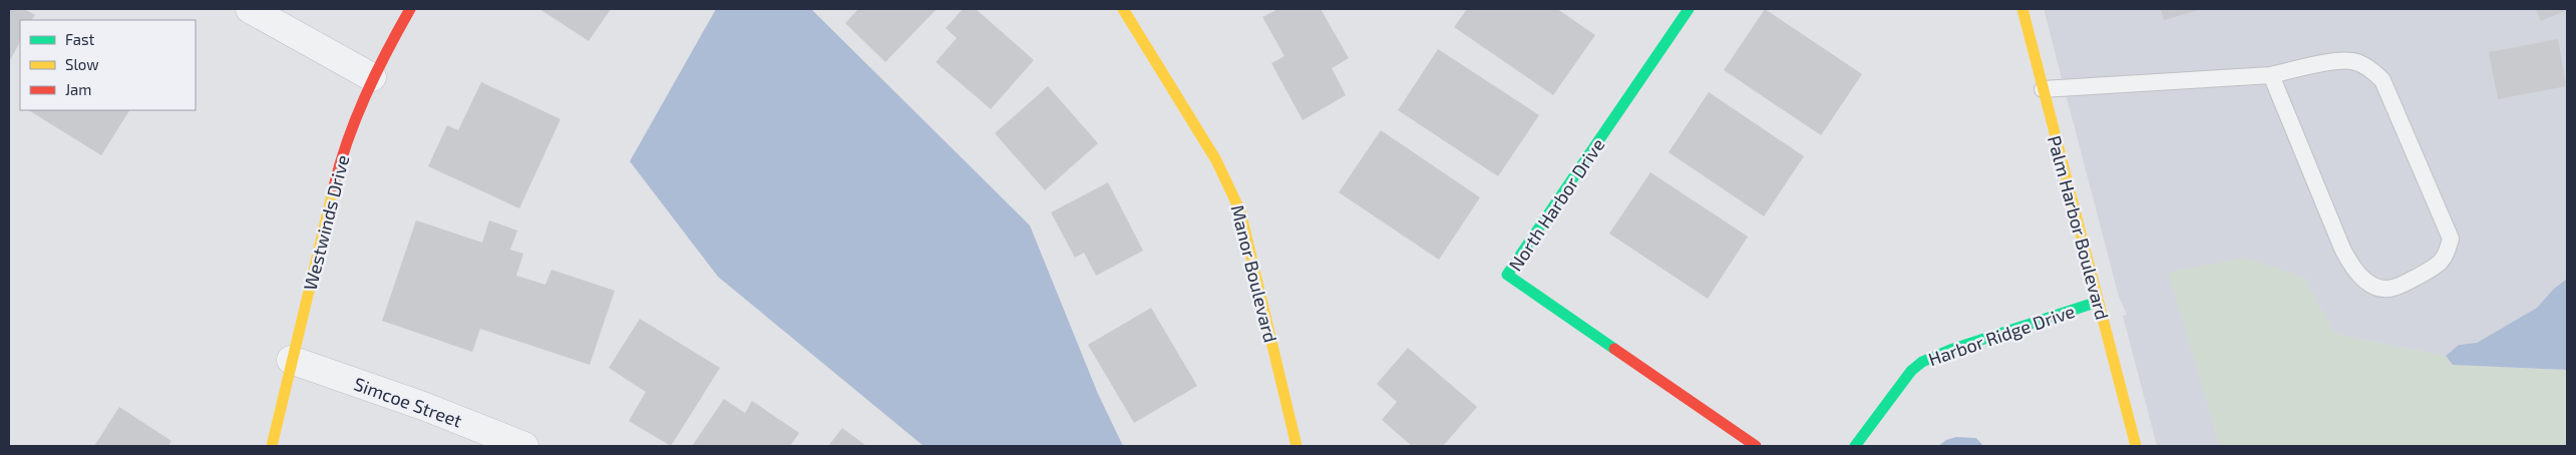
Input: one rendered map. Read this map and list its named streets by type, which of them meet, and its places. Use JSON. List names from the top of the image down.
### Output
{
  "streets": {
    "street": [
      "North Harbor Drive",
      "Westwinds Drive",
      "Palm Harbor Boulevard",
      "Manor Boulevard",
      "Harbor Ridge Drive",
      "Simcoe Street"
    ]
  },
  "crossings": [
    ["Westwinds Drive", "Simcoe Street"],
    ["Palm Harbor Boulevard", "Harbor Ridge Drive"]
  ],
  "legend": ["Fast", "Slow", "Jam"]
}
